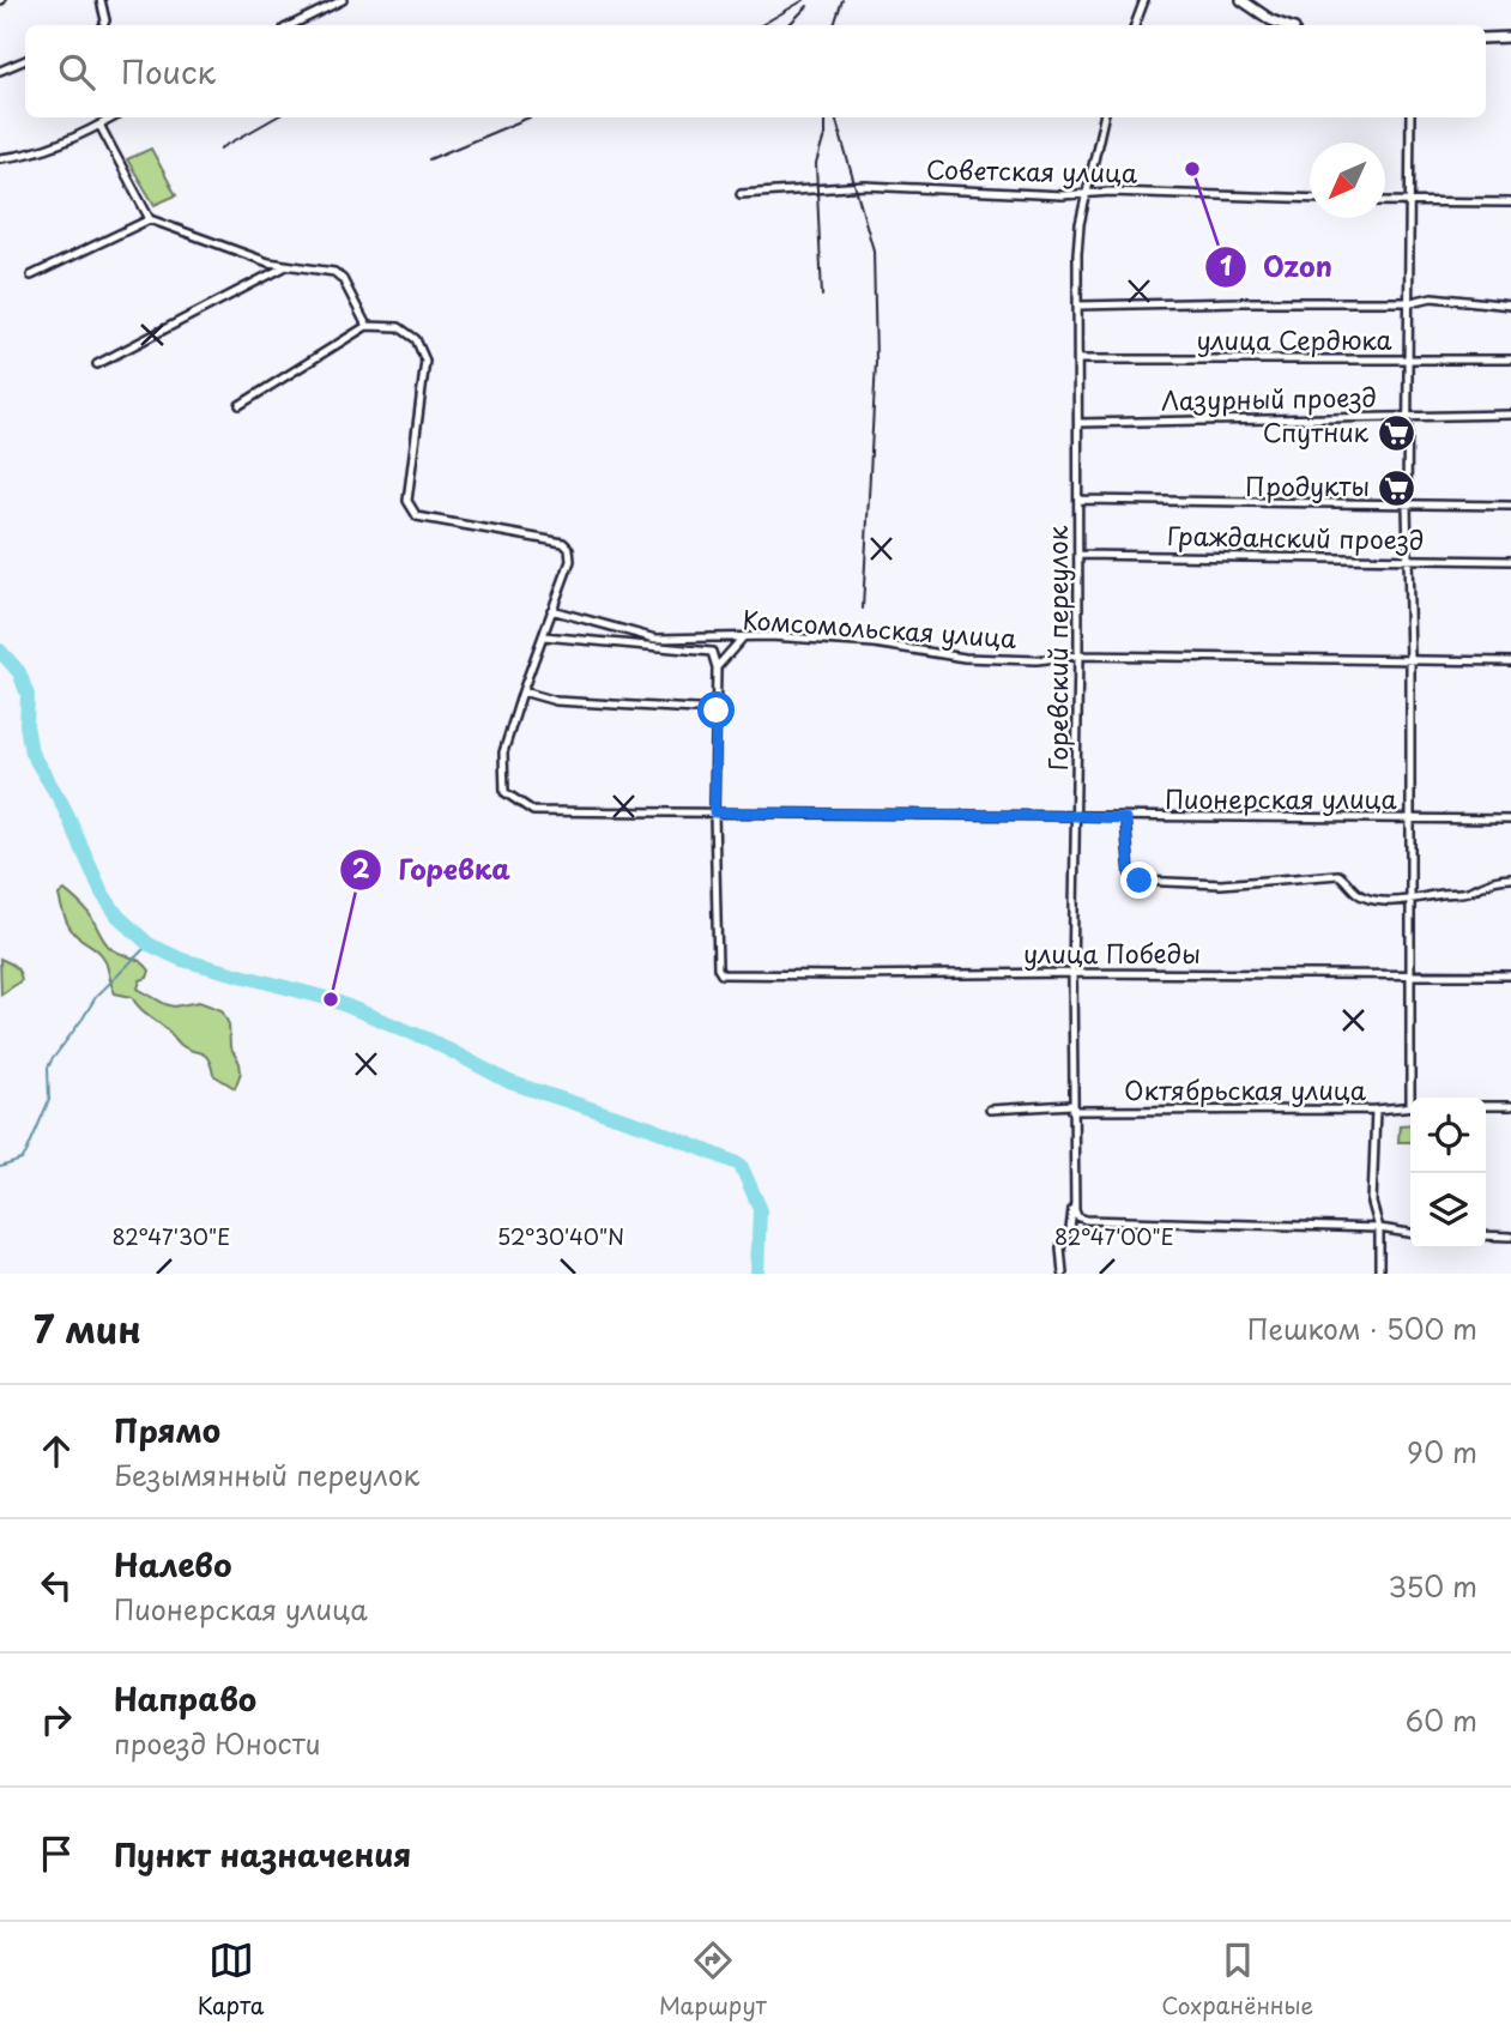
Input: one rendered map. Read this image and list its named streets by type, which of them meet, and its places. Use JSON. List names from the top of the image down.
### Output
{
  "streets": {
    "street": [
      "Советская улица",
      "улица Сердюка",
      "Лазурный проезд",
      "Гражданский проезд",
      "Комсомольская улица",
      "Горевский переулок",
      "Пионерская улица",
      "улица Победы",
      "Октябрьская улица"
    ]
  },
  "crossings": [
    ["Советская улица", "Горевский переулок"],
    ["улица Сердюка", "Горевский переулок"],
    ["Лазурный проезд", "Горевский переулок"],
    ["Гражданский проезд", "Горевский переулок"],
    ["Комсомольская улица", "Горевский переулок"],
    ["Горевский переулок", "Пионерская улица"],
    ["Горевский переулок", "улица Победы"],
    ["Горевский переулок", "Октябрьская улица"],
    ["Пионерская улица", "улица Победы"]
  ],
  "places": {
    "other": ["Ozon", "Горевка"],
    "supermarket": ["Спутник", "Продукты"]
  },
  "north": "bottom left",
  "page": {
    "search": "Поиск",
    "heading": ["7 мин", "Пешком · 500 m"],
    "list": [
      ["Прямо", "Безымянный переулок", "90 m"],
      ["Налево", "Пионерская улица", "350 m"],
      ["Направо", "проезд Юности", "60 m"],
      "Пункт назначения"
    ],
    "nav": ["Карта", "Маршрут", "Сохранённые"]
  },
  "coordinates": ["82°47'00\"E", "82°47'30\"E", "52°30'40\"N"]
}
